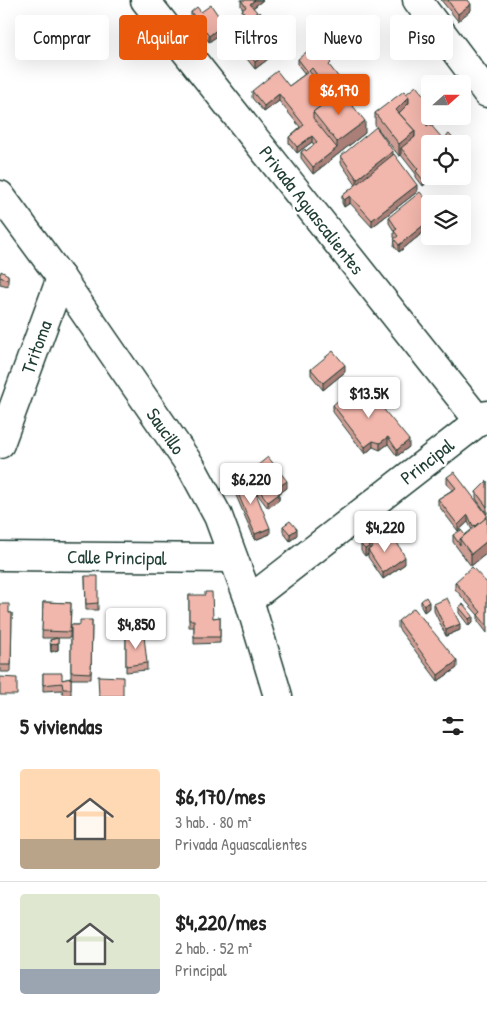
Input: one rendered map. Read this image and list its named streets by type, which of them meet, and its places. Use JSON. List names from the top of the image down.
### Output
{
  "streets": {
    "street": [
      "Privada Aguascalientes",
      "Tritoma",
      "Saucillo",
      "Principal",
      "Calle Principal"
    ]
  },
  "crossings": [
    ["Privada Aguascalientes", "Principal"],
    ["Tritoma", "Saucillo"],
    ["Saucillo", "Principal"],
    ["Saucillo", "Calle Principal"]
  ],
  "north": "right",
  "page": {
    "chip": [
      "Comprar",
      "Alquilar",
      "Filtros",
      "Nuevo",
      "Piso"
    ],
    "price": [
      "$6,170",
      "$13.5K",
      "$6,220",
      "$4,220",
      "$4,850"
    ],
    "heading": "5 viviendas",
    "list": [
      {
        "name": "$6,170/mes",
        "note": "3 hab. · 80 m² · Privada Aguascalientes"
      },
      {
        "name": "$4,220/mes",
        "note": "2 hab. · 52 m² · Principal"
      }
    ]
  }
}
